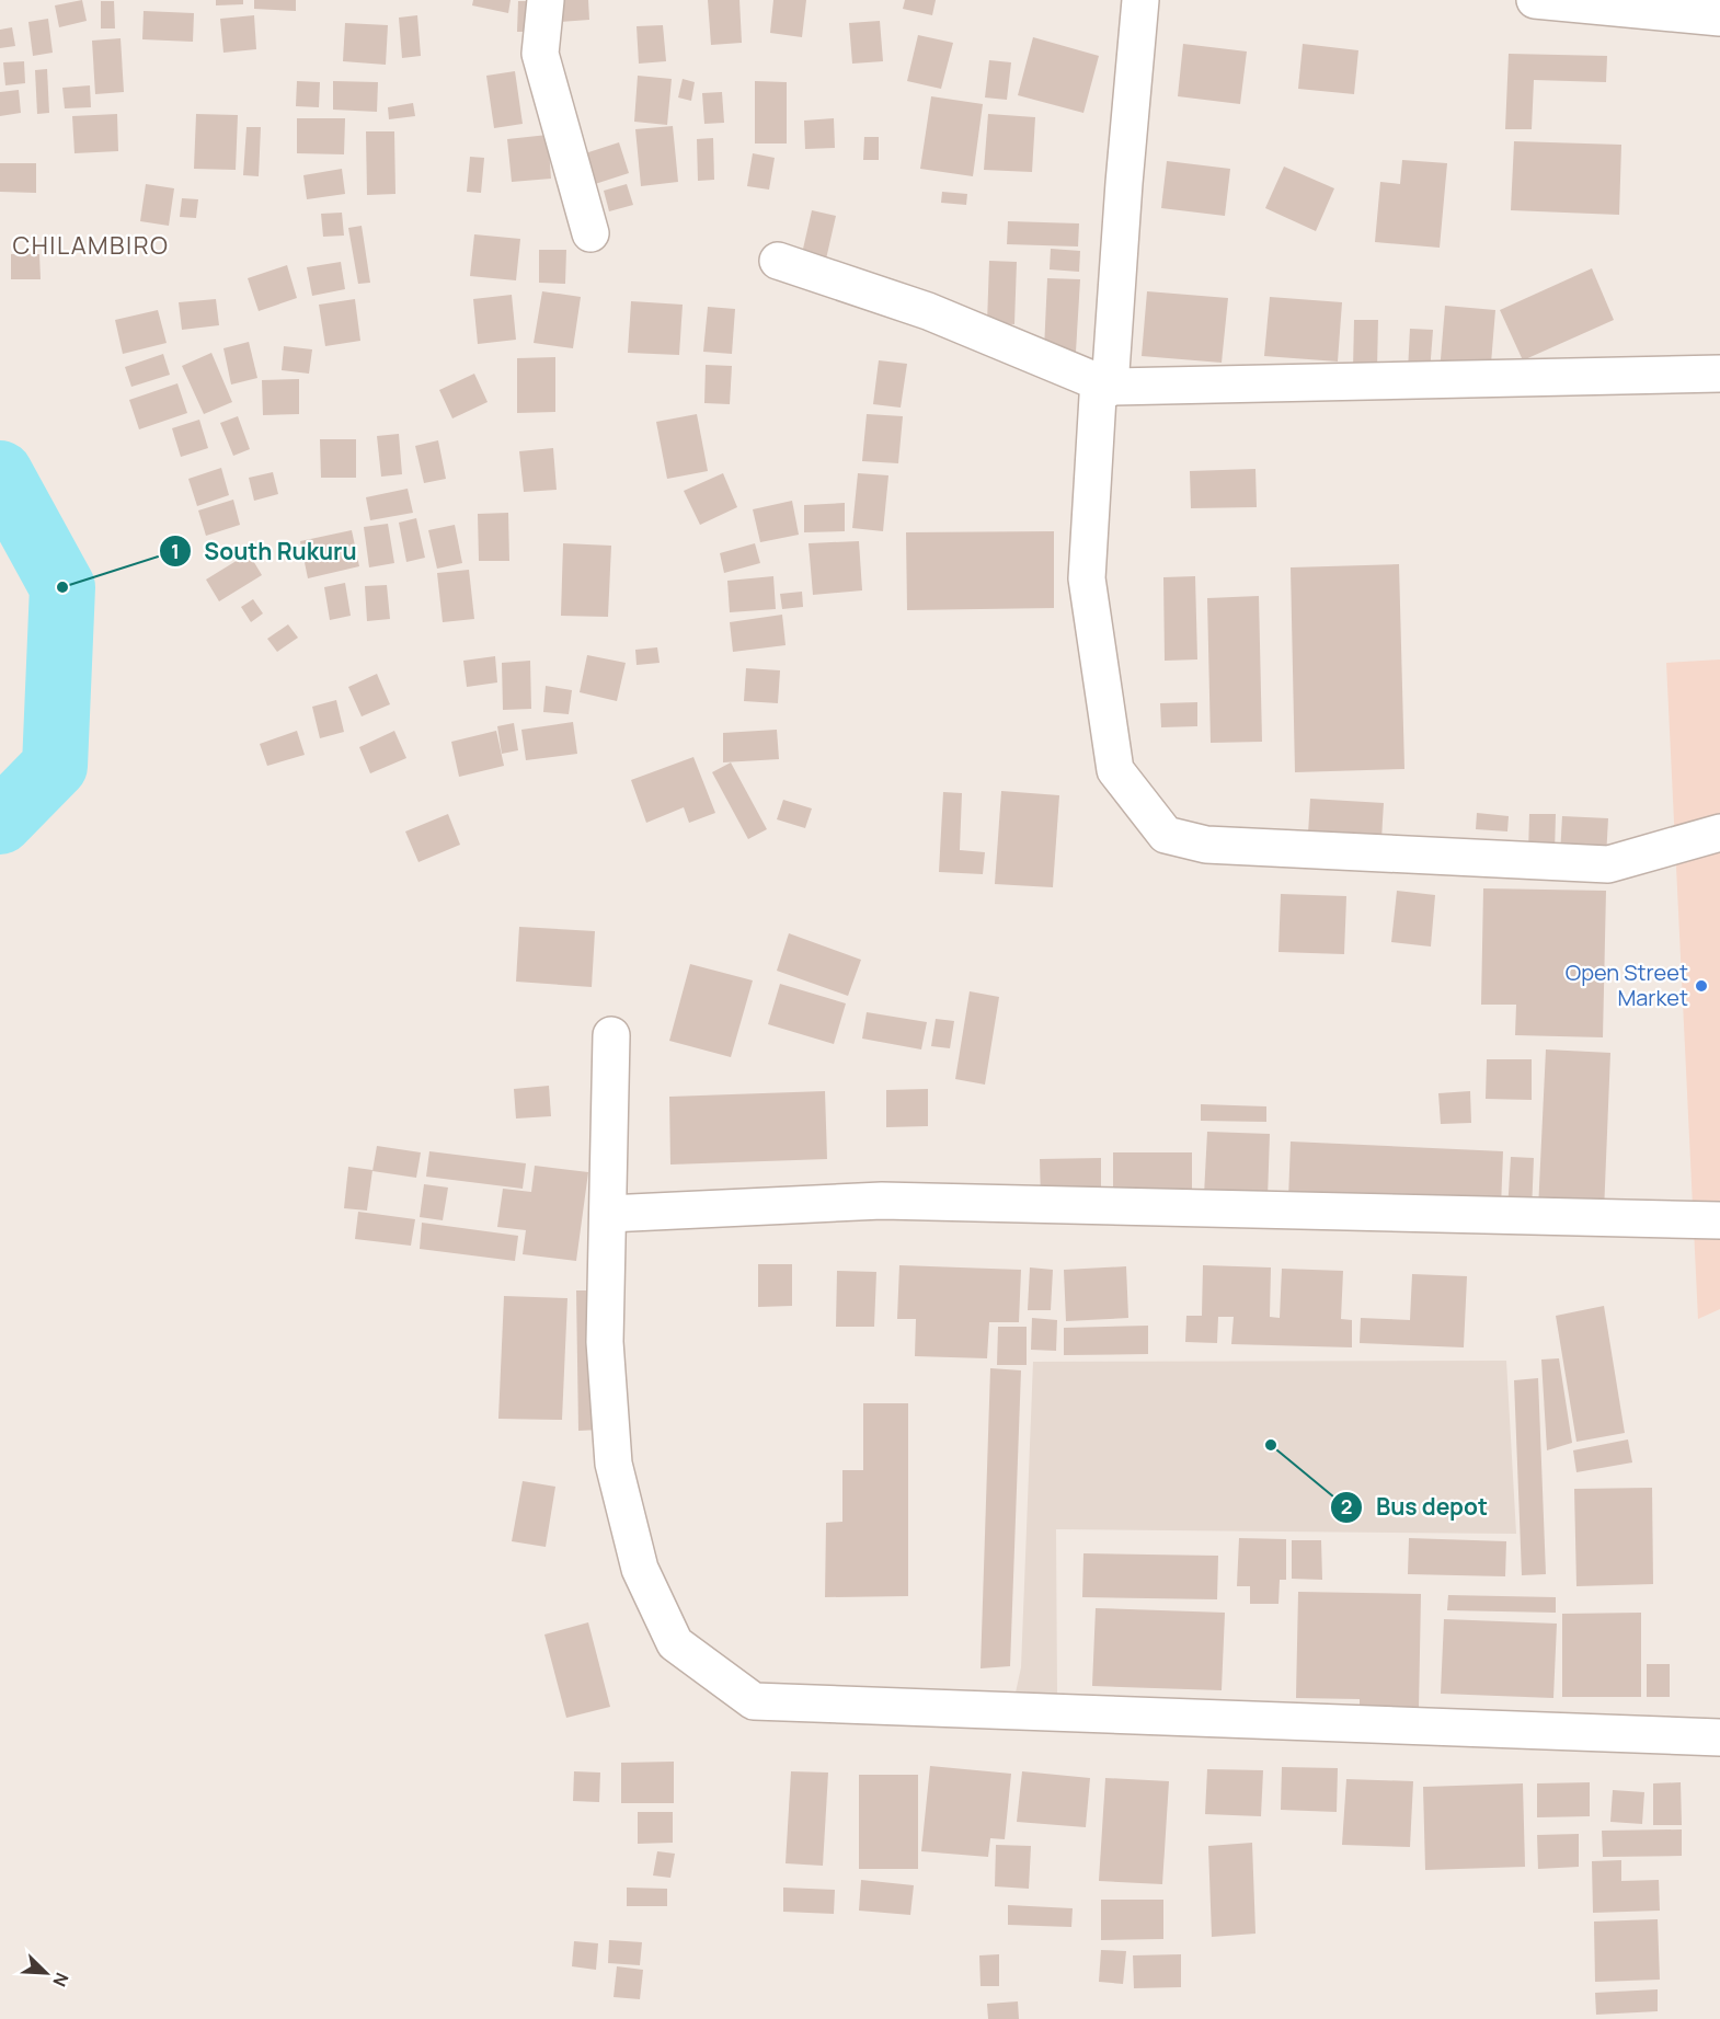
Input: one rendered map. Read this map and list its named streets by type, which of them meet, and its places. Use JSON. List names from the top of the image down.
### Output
{
  "districts": ["CHILAMBIRO"],
  "places": ["South Rukuru", "Open Street Market", "Bus depot"],
  "north": "bottom right"
}
